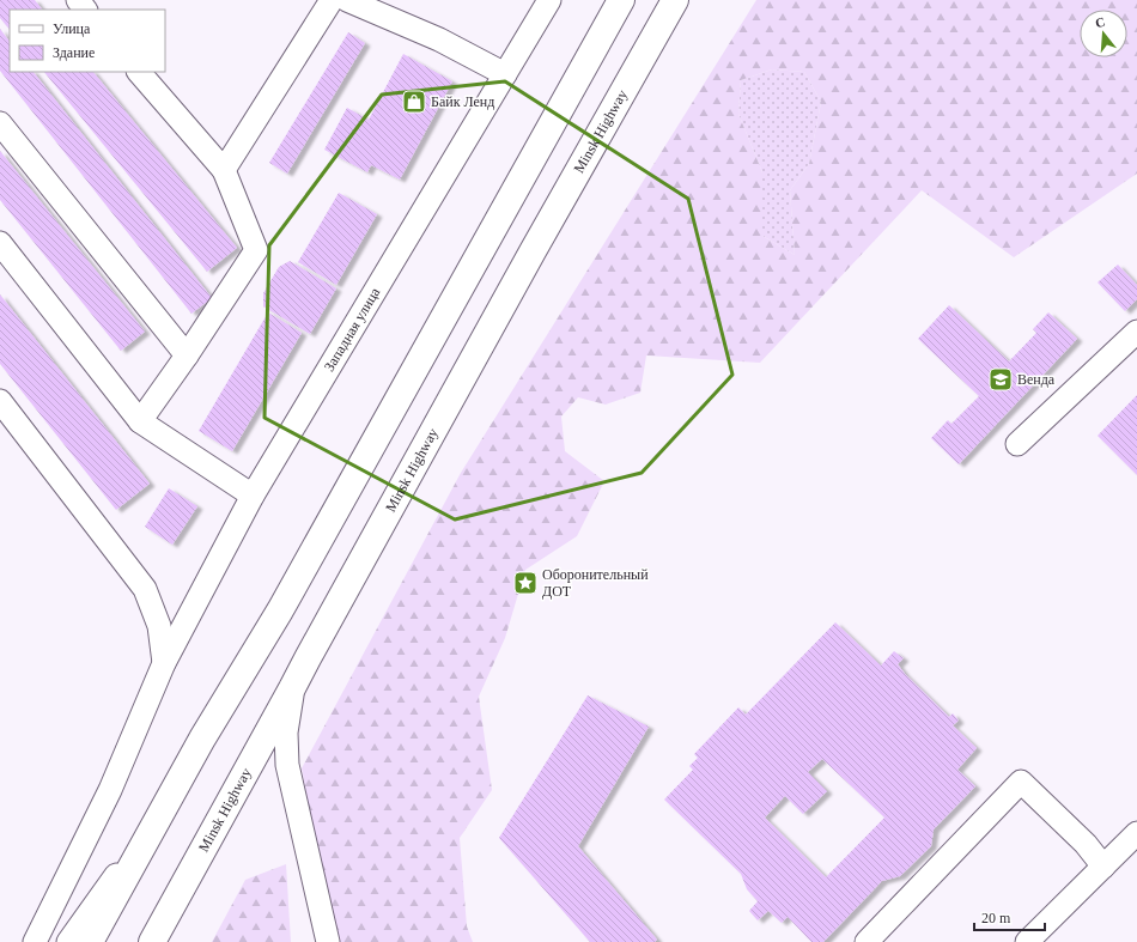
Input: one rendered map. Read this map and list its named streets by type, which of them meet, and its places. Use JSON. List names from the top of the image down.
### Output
{
  "streets": {
    "highway": ["Minsk Highway"],
    "street": ["Западная улица"]
  },
  "places": {
    "shop": ["Байк Ленд"],
    "school or university": ["Венда"],
    "place": ["Оборонительный ДОТ"]
  },
  "legend": ["Улица", "Здание"],
  "scale_bar": "20 m",
  "north": "top"
}
